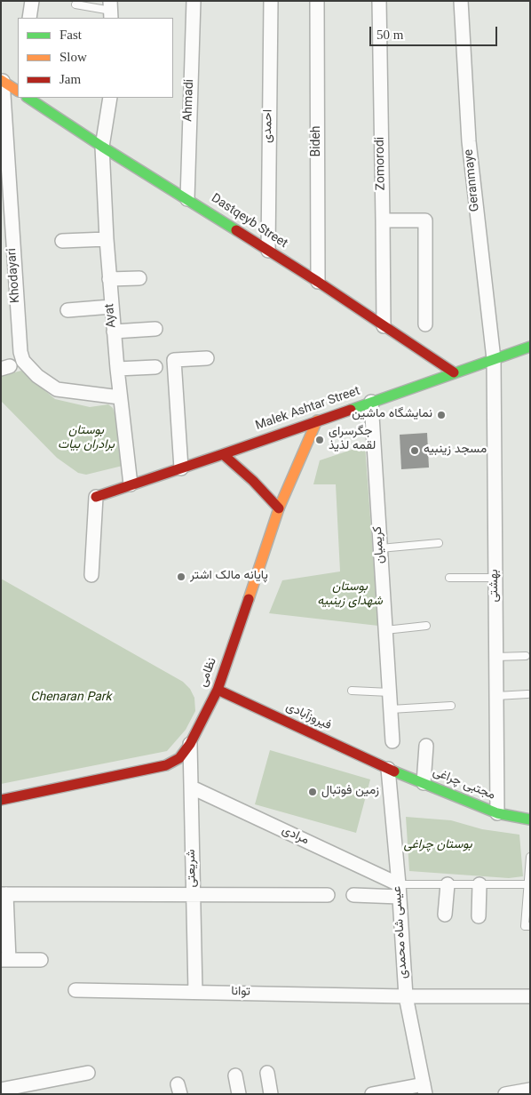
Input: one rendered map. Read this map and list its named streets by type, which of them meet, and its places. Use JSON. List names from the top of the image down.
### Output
{
  "streets": {
    "street": [
      "Ahmadi",
      "احمدی",
      "Bideh",
      "Zomorodi",
      "Geranmaye",
      "Dastqeyb Street",
      "Khodayari",
      "Ayat",
      "Malek Ashtar Street",
      "کریمیان",
      "بهشتی",
      "نظامی",
      "فیروزآبادی",
      "مجتبی چراغی",
      "مرادی",
      "شریعتی",
      "عیسی شاه محمدی",
      "توانا"
    ]
  },
  "crossings": [
    ["Ahmadi", "Dastqeyb Street"],
    ["احمدی", "Dastqeyb Street"],
    ["Bideh", "Dastqeyb Street"],
    ["Zomorodi", "Dastqeyb Street"],
    ["Geranmaye", "Malek Ashtar Street"],
    ["Geranmaye", "بهشتی"],
    ["Dastqeyb Street", "Khodayari"],
    ["Dastqeyb Street", "Ayat"],
    ["Dastqeyb Street", "Malek Ashtar Street"],
    ["Khodayari", "Ayat"],
    ["Ayat", "Malek Ashtar Street"],
    ["Malek Ashtar Street", "کریمیان"],
    ["Malek Ashtar Street", "بهشتی"],
    ["Malek Ashtar Street", "نظامی"],
    ["بهشتی", "مجتبی چراغی"],
    ["نظامی", "فیروزآبادی"],
    ["نظامی", "شریعتی"],
    ["فیروزآبادی", "مجتبی چراغی"],
    ["فیروزآبادی", "عیسی شاه محمدی"],
    ["مجتبی چراغی", "عیسی شاه محمدی"],
    ["مرادی", "شریعتی"],
    ["مرادی", "عیسی شاه محمدی"],
    ["شریعتی", "توانا"],
    ["عیسی شاه محمدی", "توانا"]
  ],
  "parks": [
    "بوستان برادران بیات",
    "بوستان شهدای زینبیه",
    "Chenaran Park",
    "بوستان چراغی"
  ],
  "places": [
    "نمایشگاه ماشین",
    "جگرسرای لقمه لذیذ",
    "مسجد زینبیه",
    "پایانه مالک اشتر",
    "زمین فوتبال"
  ],
  "legend": ["Fast", "Slow", "Jam"],
  "scale_bar": "50 m"
}
